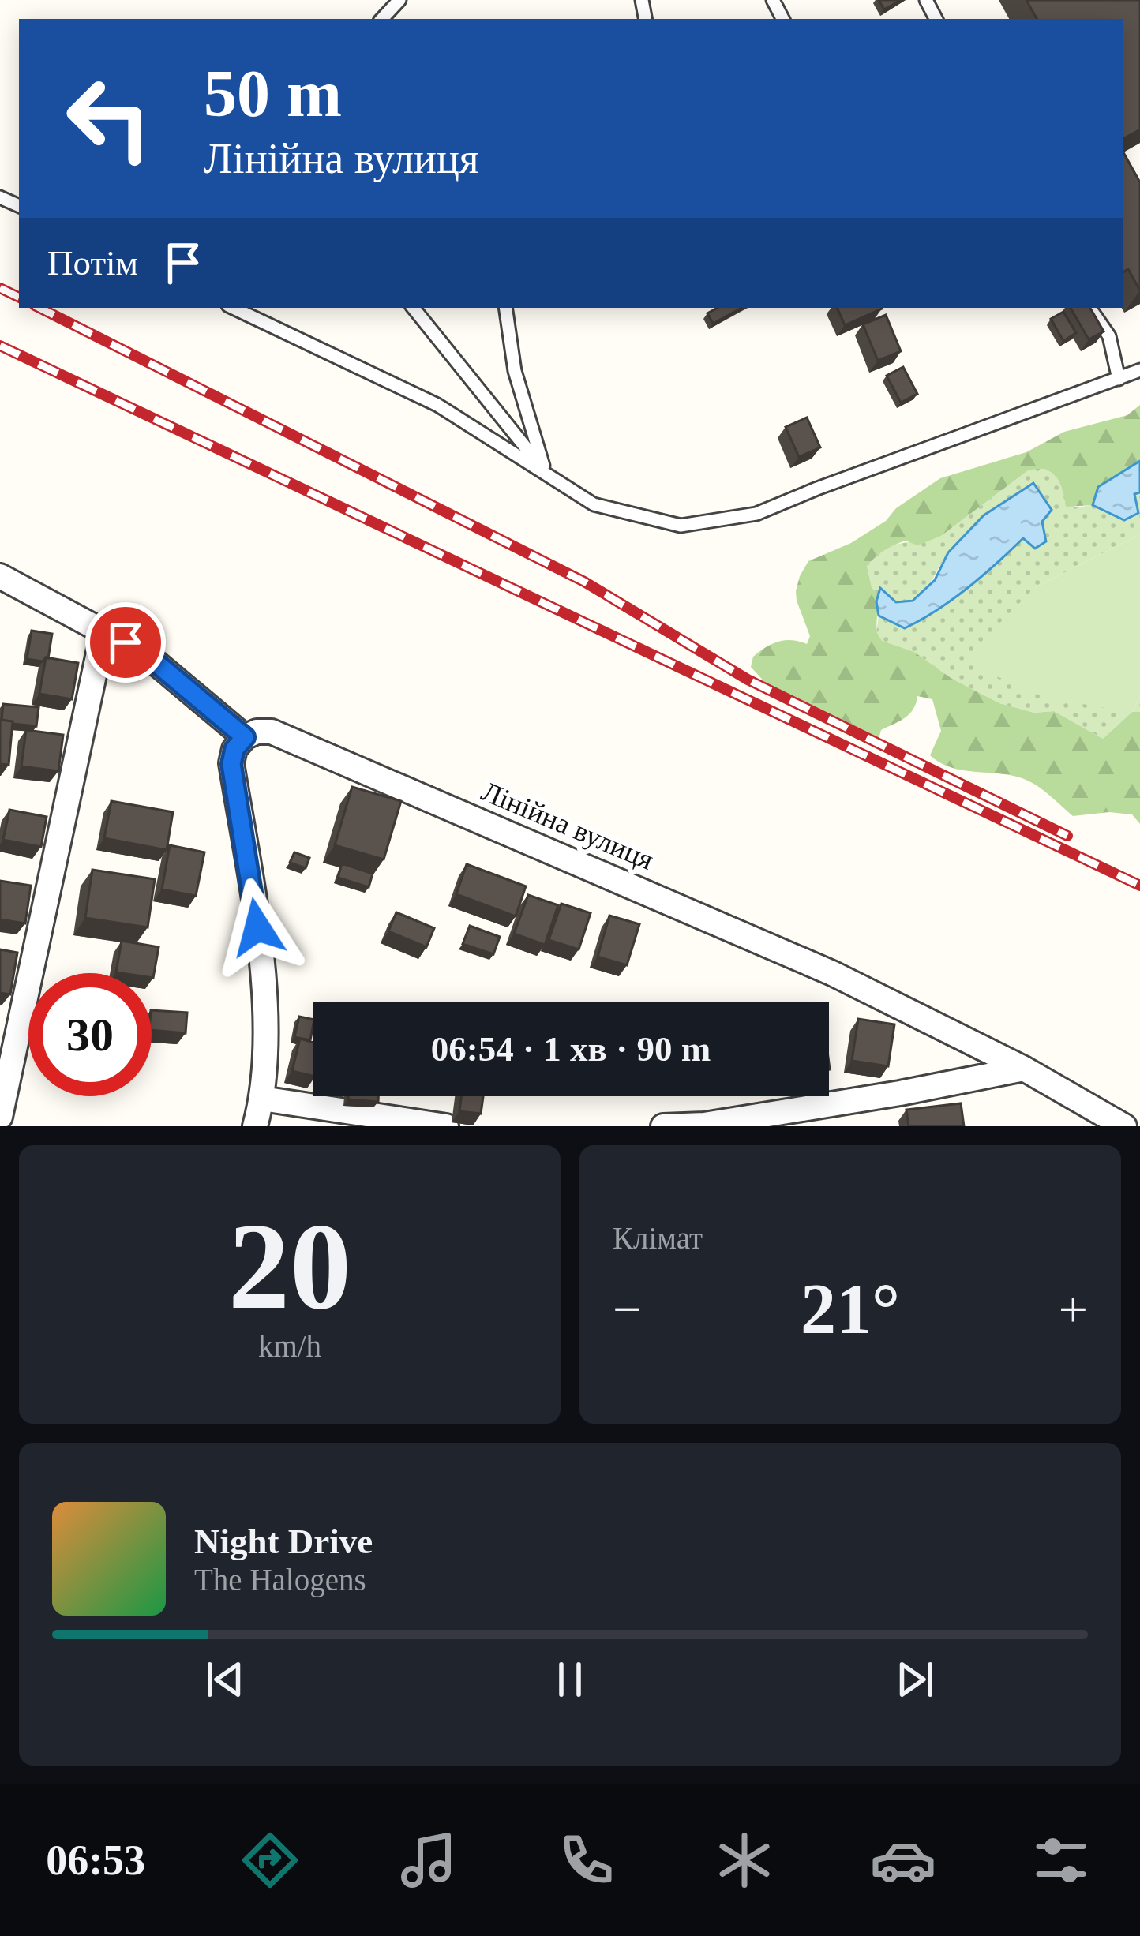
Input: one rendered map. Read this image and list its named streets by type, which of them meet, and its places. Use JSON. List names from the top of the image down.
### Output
{
  "streets": {
    "street": ["Лінійна вулиця"]
  },
  "page": {
    "turn": ["50 m", "Лінійна вулиця"],
    "then": "Потім",
    "limit": "30",
    "trip": "06:54 · 1 хв · 90 m",
    "tile": [
      ["20", "km/h"],
      "Клімат"
    ],
    "heat": ["−", "21°", "+"],
    "song": ["Night Drive", "The Halogens"],
    "tabs": "06:53"
  }
}
